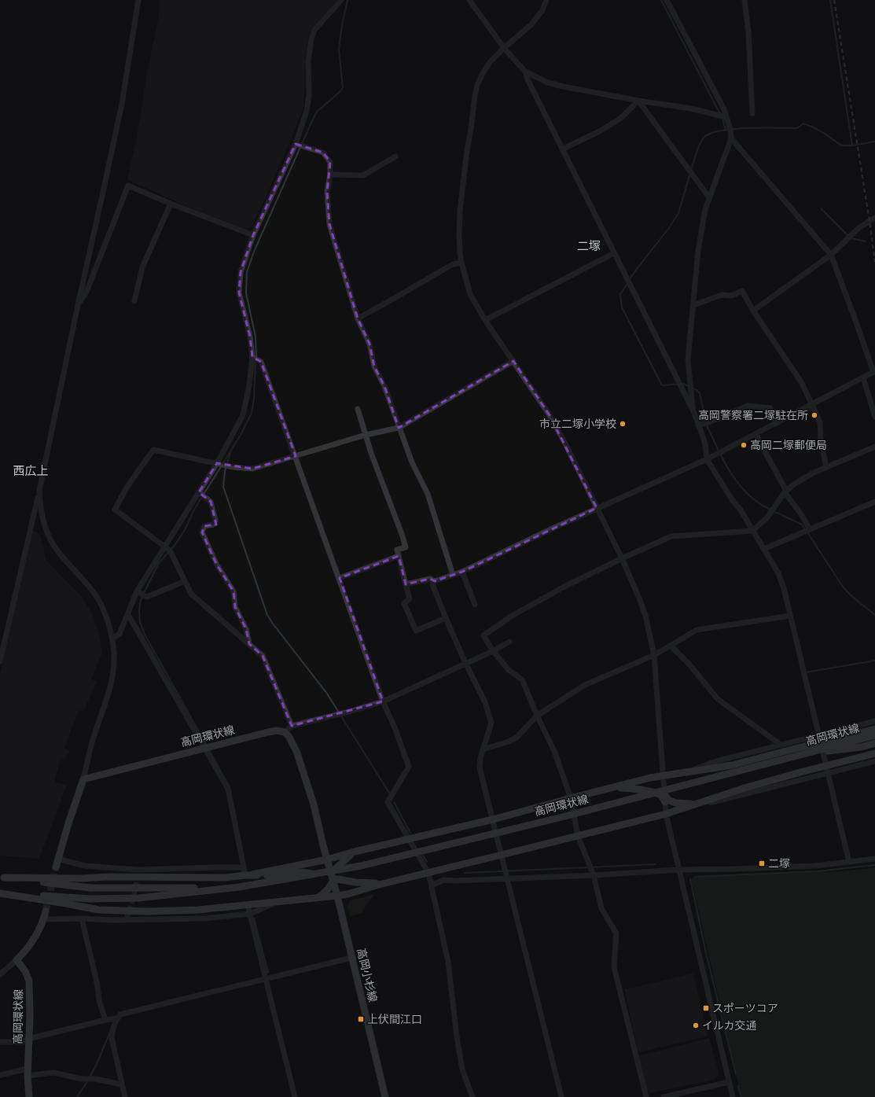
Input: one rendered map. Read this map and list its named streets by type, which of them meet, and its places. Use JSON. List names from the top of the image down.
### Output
{
  "streets": {
    "main road": ["高岡環状線", "高岡小杉線"]
  },
  "districts": ["二塚", "西広上"],
  "places": {
    "other": [
      "高岡警察署二塚駐在所",
      "市立二塚小学校",
      "高岡二塚郵便局",
      "イルカ交通"
    ],
    "transit": ["二塚", "スポーツコア", "上伏間江口"]
  }
}
